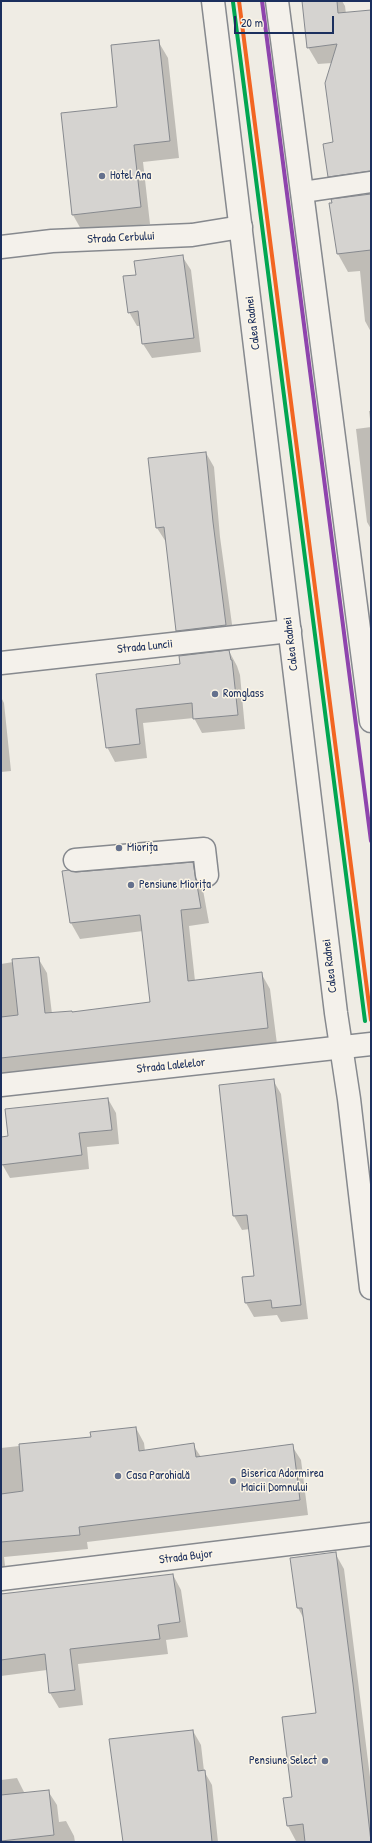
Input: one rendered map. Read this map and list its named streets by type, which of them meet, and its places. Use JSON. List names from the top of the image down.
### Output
{
  "streets": {
    "main road": [
      "Strada Cerbului",
      "Calea Radnei",
      "Strada Luncii",
      "Strada Lalelelor",
      "Strada Bujor"
    ]
  },
  "crossings": [
    ["Strada Cerbului", "Calea Radnei"],
    ["Calea Radnei", "Strada Luncii"],
    ["Calea Radnei", "Strada Lalelelor"]
  ],
  "places": [
    "Hotel Ana",
    "Romglass",
    "Miorița",
    "Pensiune Miorița",
    "Casa Parohială",
    "Biserica Adormirea Maicii Domnului",
    "Pensiune Select"
  ],
  "scale_bar": "20 m"
}
